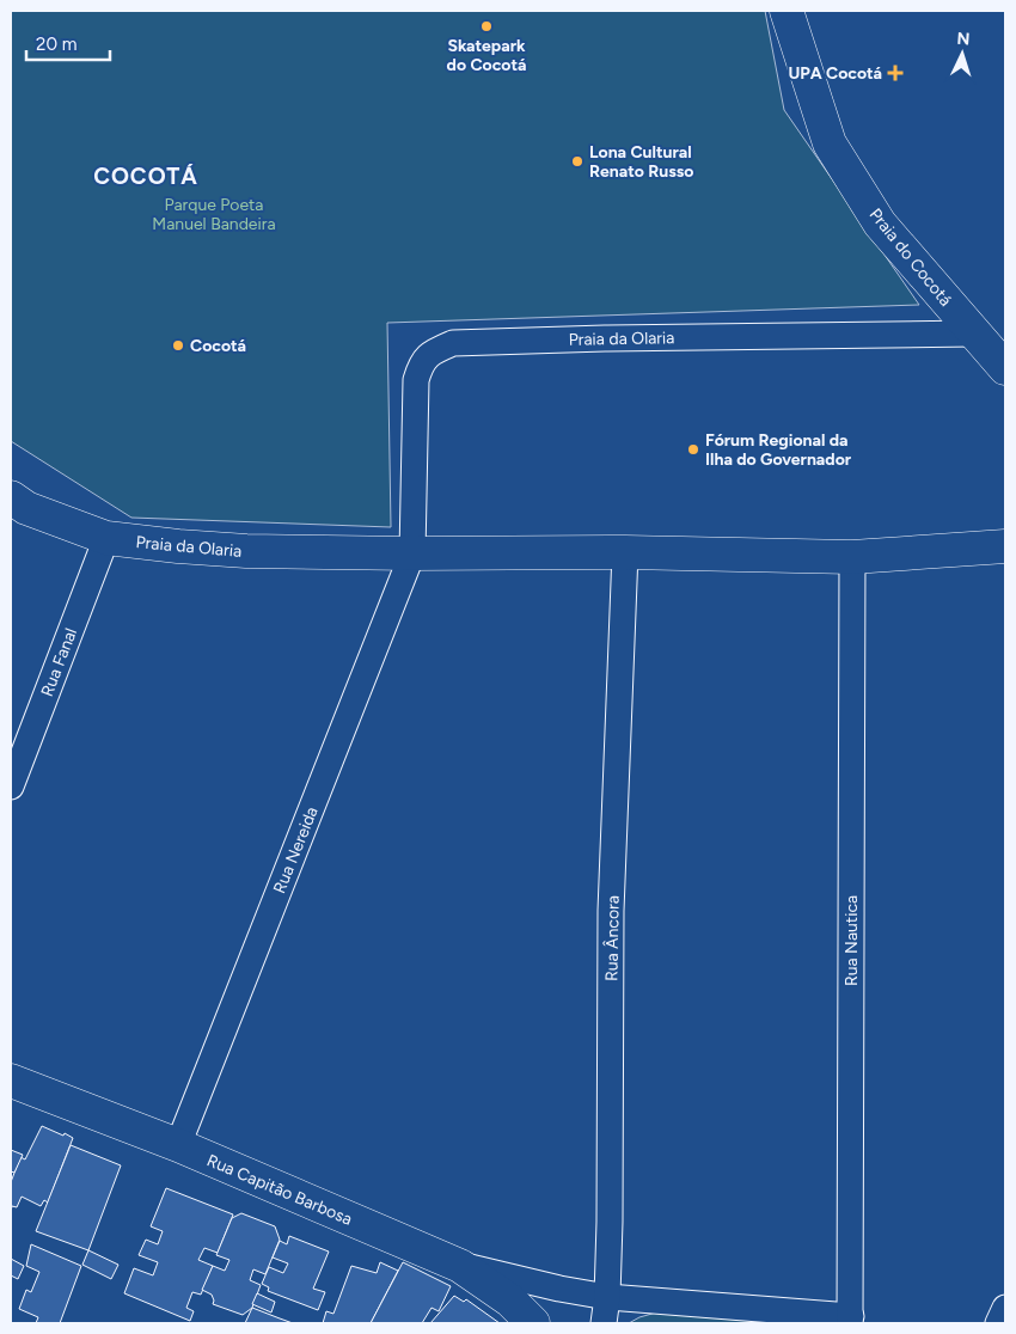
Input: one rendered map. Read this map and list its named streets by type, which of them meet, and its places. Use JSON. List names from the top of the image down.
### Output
{
  "streets": {
    "street": [
      "Praia do Cocotá",
      "Praia da Olaria",
      "Rua Fanal",
      "Rua Nereida",
      "Rua Âncora",
      "Rua Nautica",
      "Rua Capitão Barbosa"
    ]
  },
  "crossings": [
    ["Praia do Cocotá", "Praia da Olaria"],
    ["Praia da Olaria", "Rua Fanal"],
    ["Praia da Olaria", "Rua Nereida"],
    ["Praia da Olaria", "Rua Âncora"],
    ["Praia da Olaria", "Rua Nautica"],
    ["Rua Nereida", "Rua Capitão Barbosa"]
  ],
  "districts": ["COCOTÁ"],
  "parks": ["Parque Poeta Manuel Bandeira"],
  "places": {
    "other": [
      "Skatepark do Cocotá",
      "Lona Cultural Renato Russo",
      "Cocotá",
      "Fórum Regional da Ilha do Governador"
    ],
    "health": ["UPA Cocotá"]
  },
  "scale_bar": "20 m",
  "north": "top"
}
